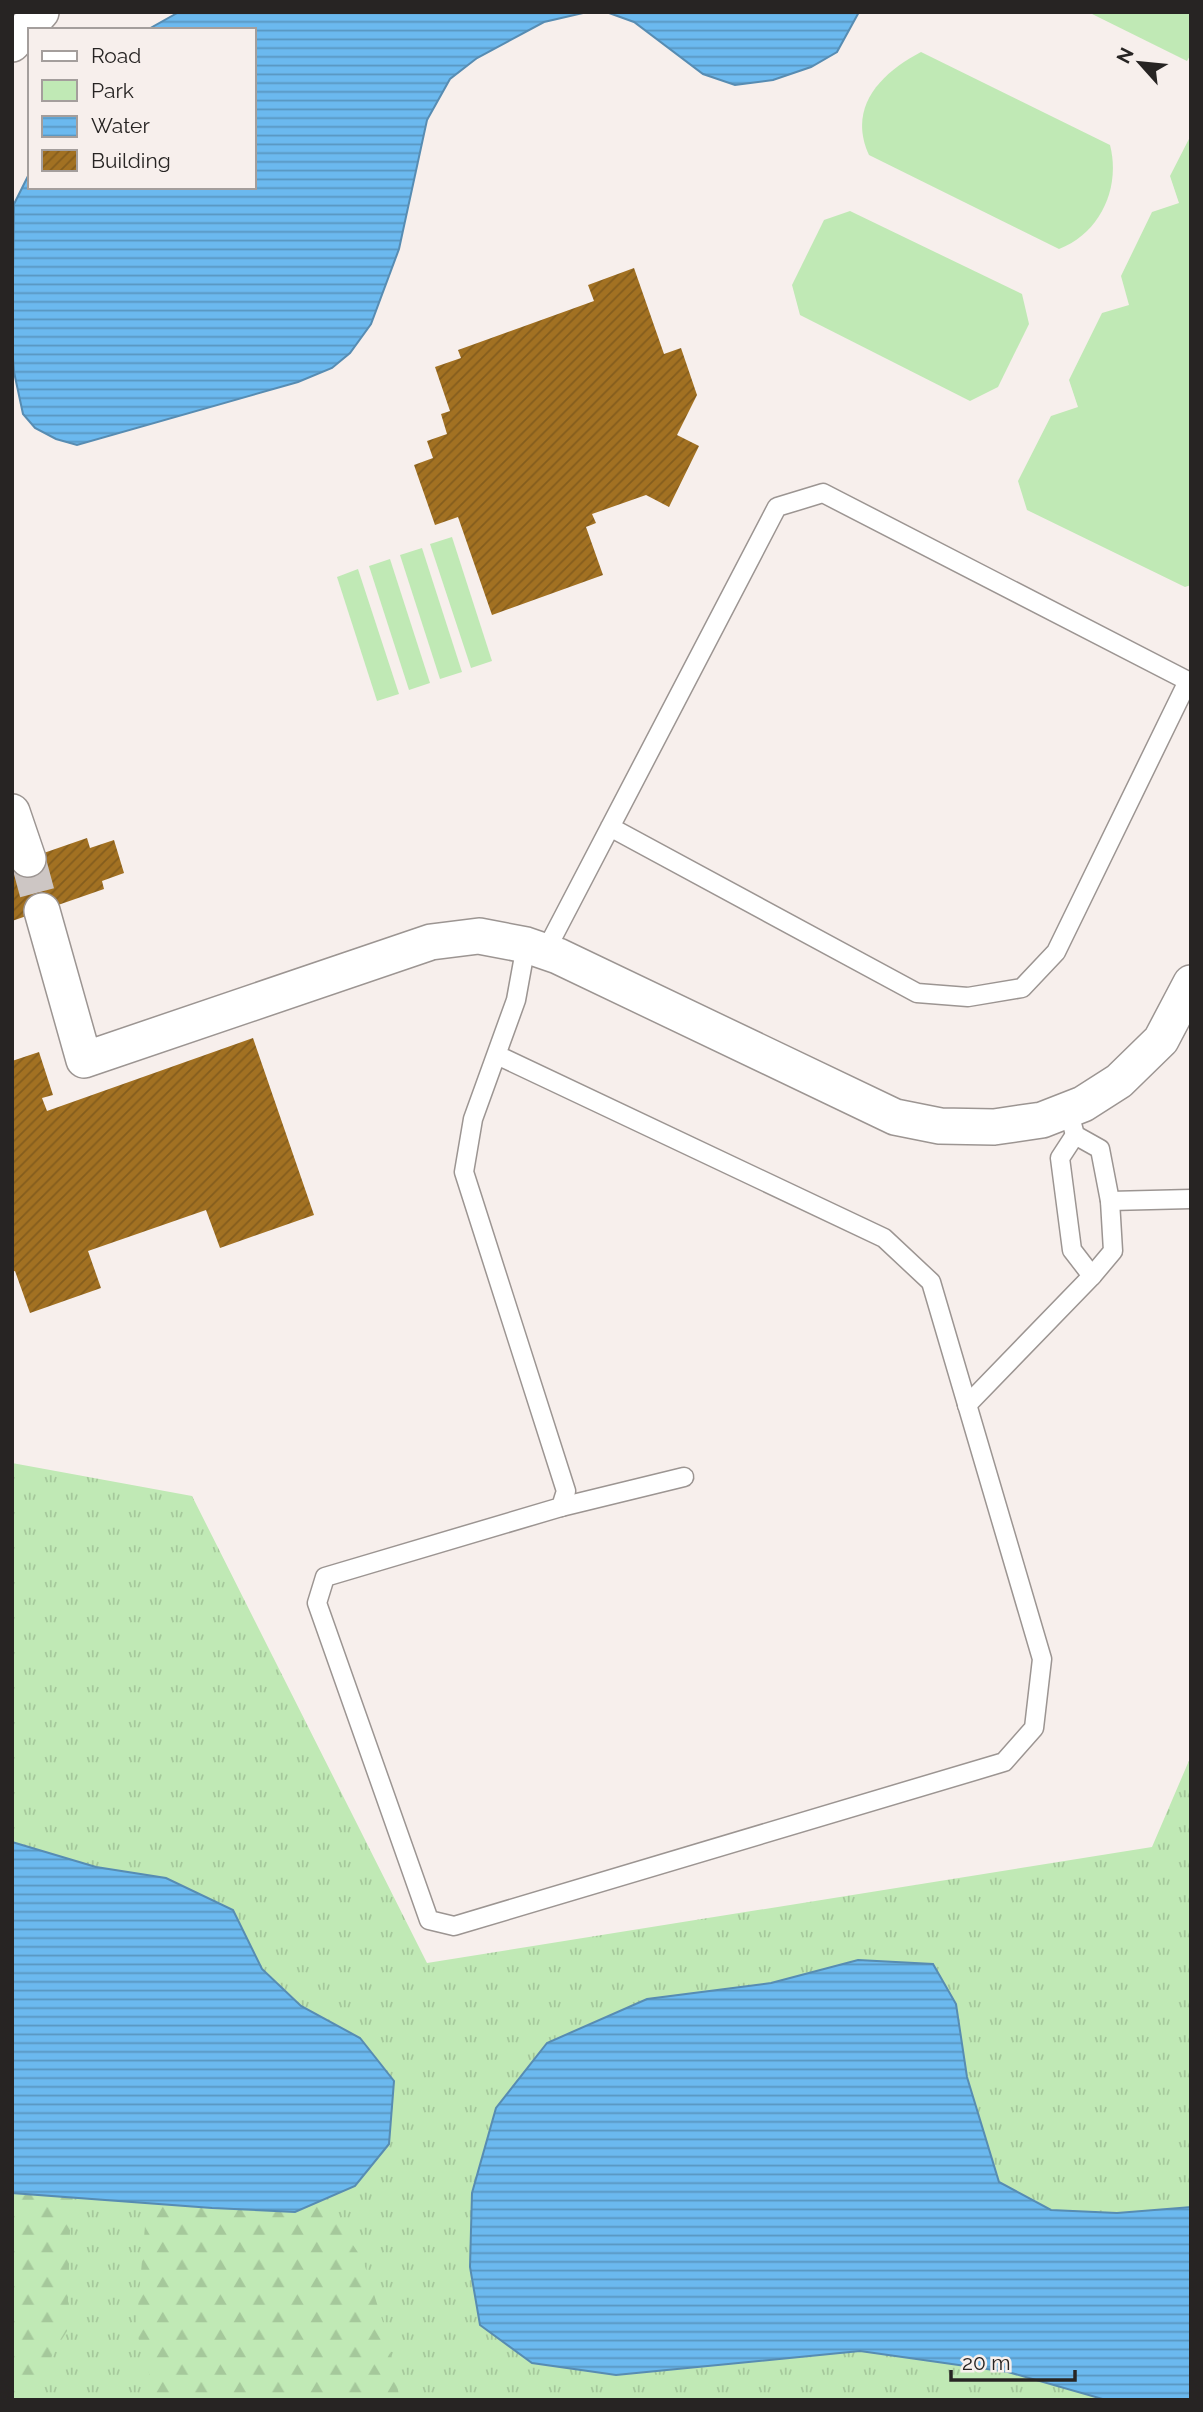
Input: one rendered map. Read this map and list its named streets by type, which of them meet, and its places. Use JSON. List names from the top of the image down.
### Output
{
  "legend": [
    "Road",
    "Park",
    "Water",
    "Building"
  ],
  "scale_bar": "20 m",
  "north": "top left"
}
